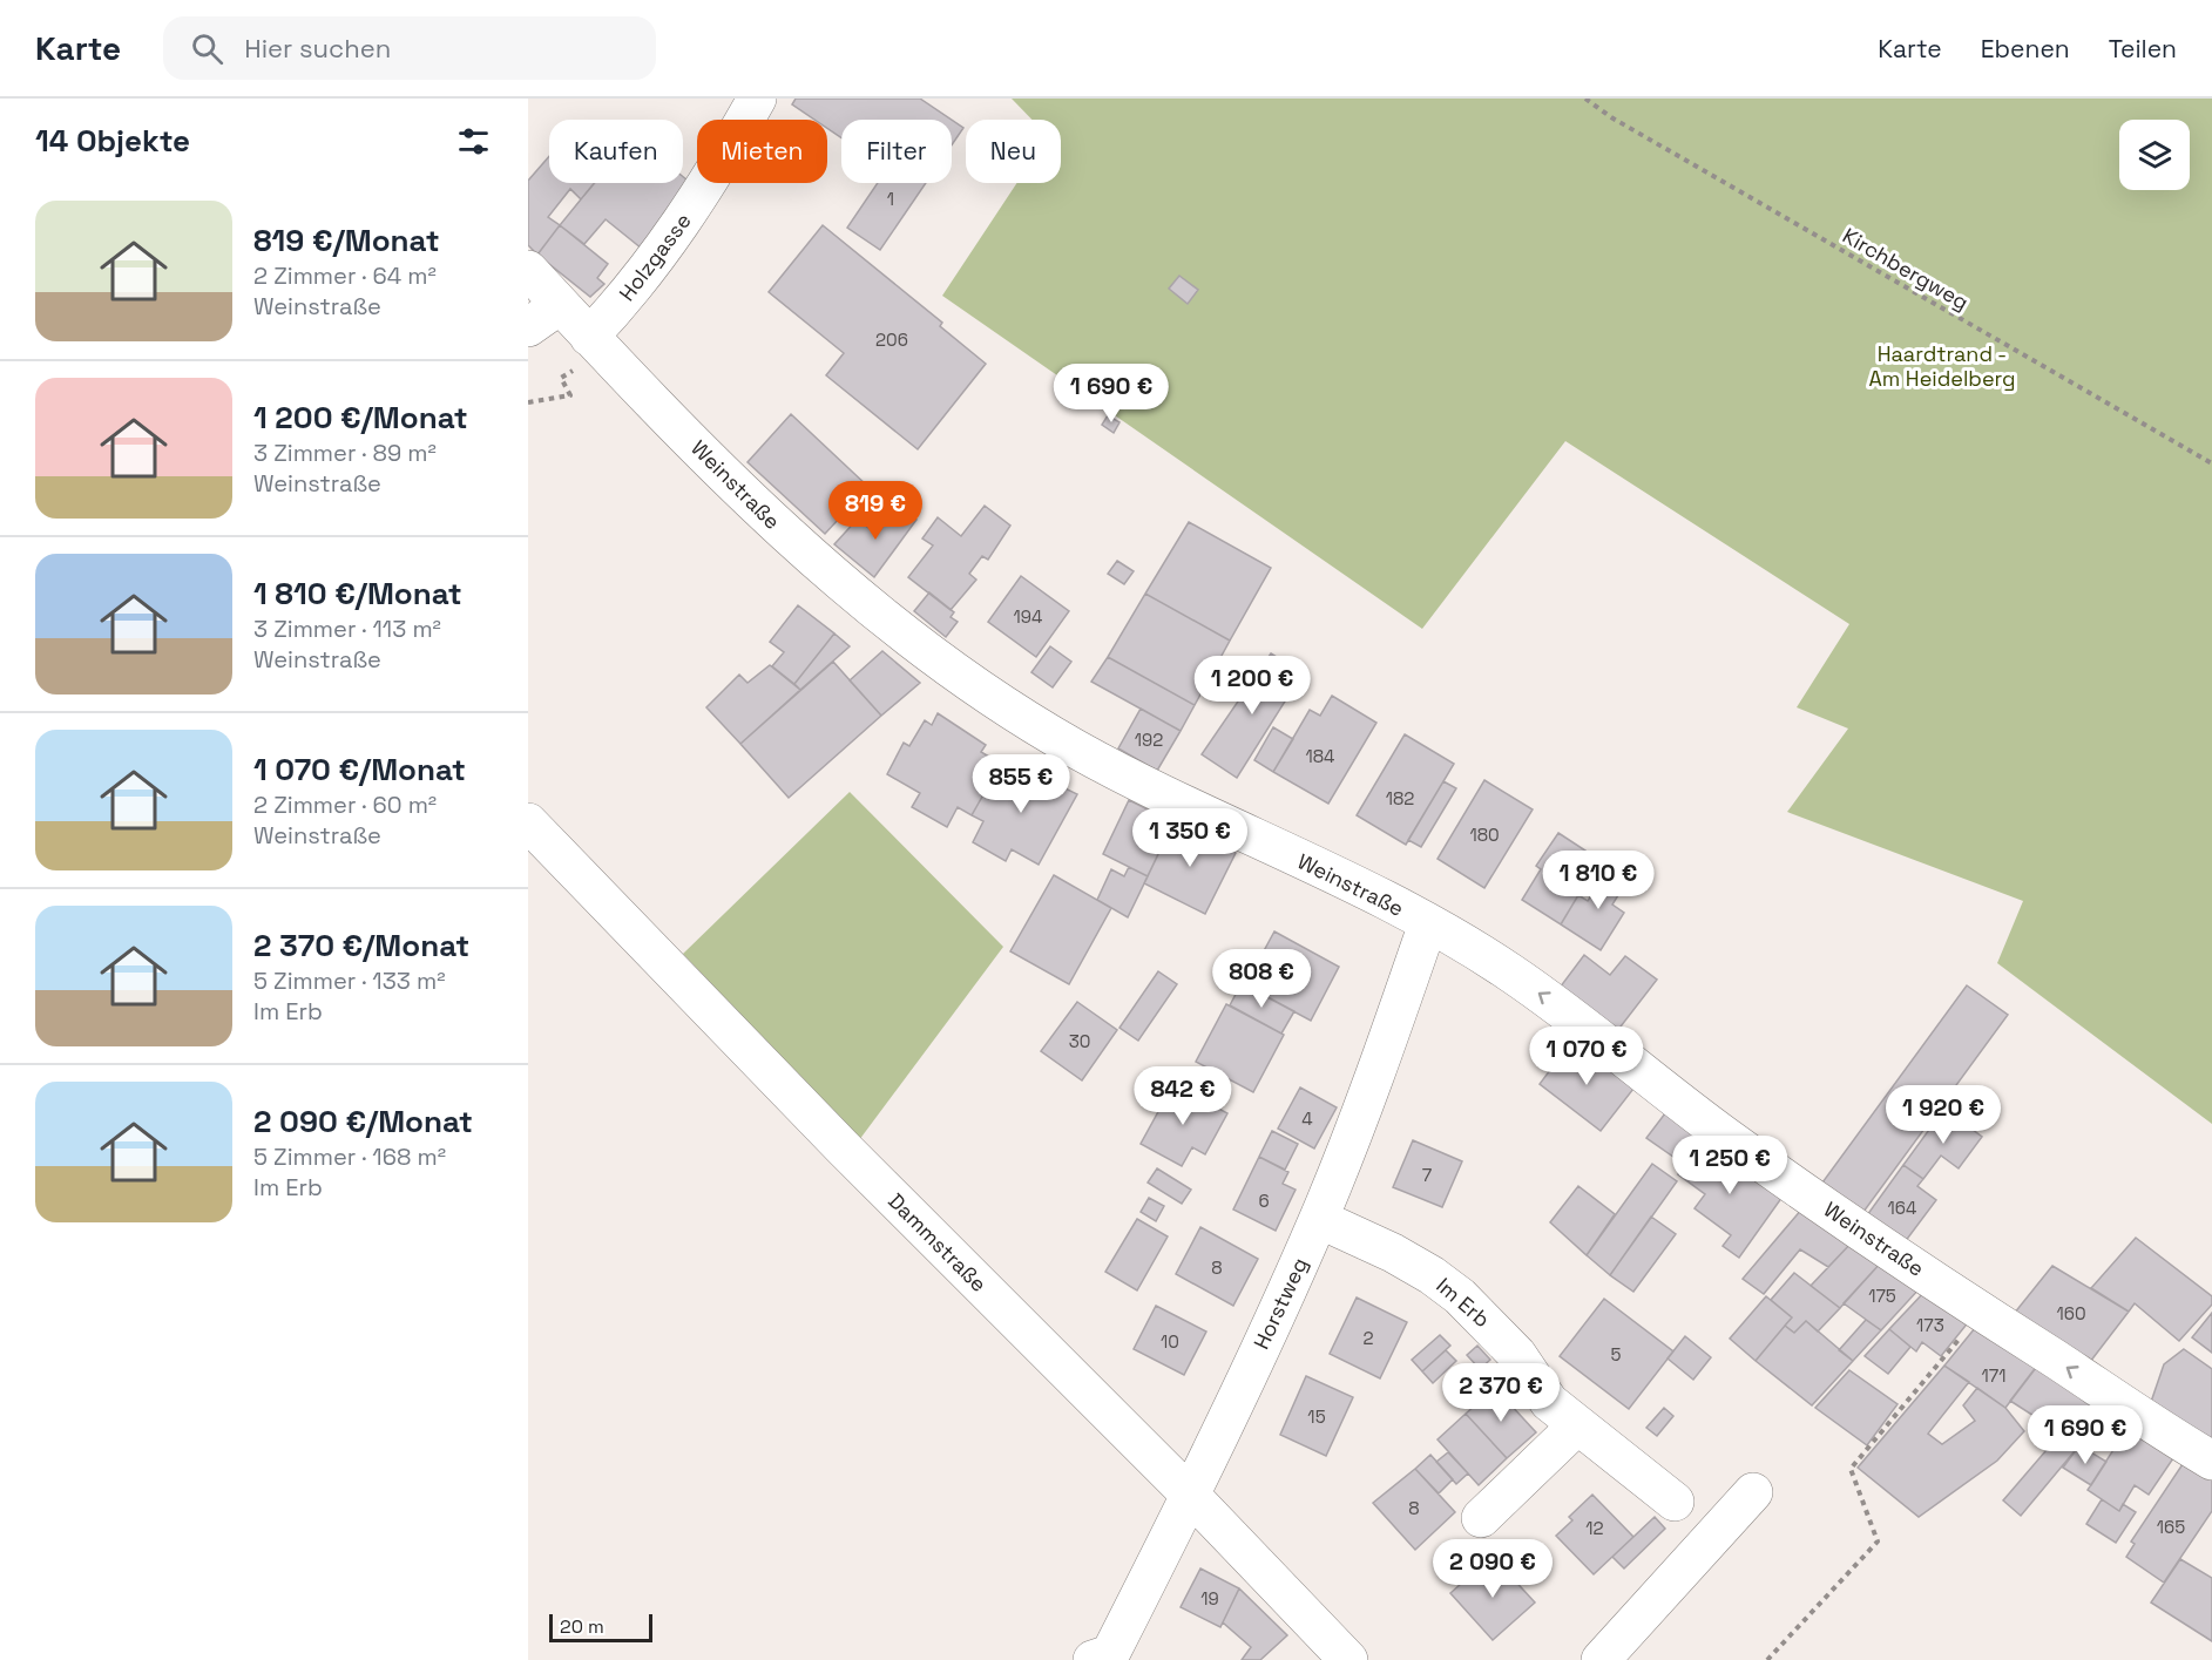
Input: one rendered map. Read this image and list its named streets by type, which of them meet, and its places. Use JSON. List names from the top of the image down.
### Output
{
  "streets": {
    "street": [
      "Holzgasse",
      "Weinstraße",
      "Dammstraße",
      "Im Erb",
      "Horstweg"
    ],
    "path": ["Kirchbergweg"]
  },
  "crossings": [
    ["Holzgasse", "Weinstraße"],
    ["Weinstraße", "Horstweg"],
    ["Dammstraße", "Horstweg"],
    ["Im Erb", "Horstweg"]
  ],
  "one_way": ["Weinstraße"],
  "parks": ["Haardtrand - Am Heidelberg"],
  "house_numbers": [
    "1",
    "206",
    "194",
    "192",
    "184",
    "182",
    "180",
    "30",
    "4",
    "7",
    "6",
    "164",
    "8",
    "175",
    "160",
    "173",
    "2",
    "10",
    "5",
    "171",
    "15",
    "8",
    "165",
    "12",
    "19"
  ],
  "scale_bar": "20 m",
  "page": {
    "header": "Karte",
    "search": "Hier suchen",
    "nav": ["Karte", "Ebenen", "Teilen"],
    "heading": "14 Objekte",
    "chip": [
      "Kaufen",
      "Mieten",
      "Filter",
      "Neu"
    ],
    "list": [
      {
        "name": "819 €/Monat",
        "note": "2 Zimmer · 64 m² · Weinstraße"
      },
      {
        "name": "1 200 €/Monat",
        "note": "3 Zimmer · 89 m² · Weinstraße"
      },
      {
        "name": "1 810 €/Monat",
        "note": "3 Zimmer · 113 m² · Weinstraße"
      },
      {
        "name": "1 070 €/Monat",
        "note": "2 Zimmer · 60 m² · Weinstraße"
      },
      {
        "name": "2 370 €/Monat",
        "note": "5 Zimmer · 133 m² · Im Erb"
      },
      {
        "name": "2 090 €/Monat",
        "note": "5 Zimmer · 168 m² · Im Erb"
      }
    ],
    "price": [
      "1 690 €",
      "819 €",
      "1 200 €",
      "855 €",
      "1 350 €",
      "1 810 €",
      "808 €",
      "1 070 €",
      "842 €",
      "1 920 €",
      "1 250 €",
      "2 370 €",
      "1 690 €",
      "2 090 €"
    ],
    "scale": "20 m"
  }
}
